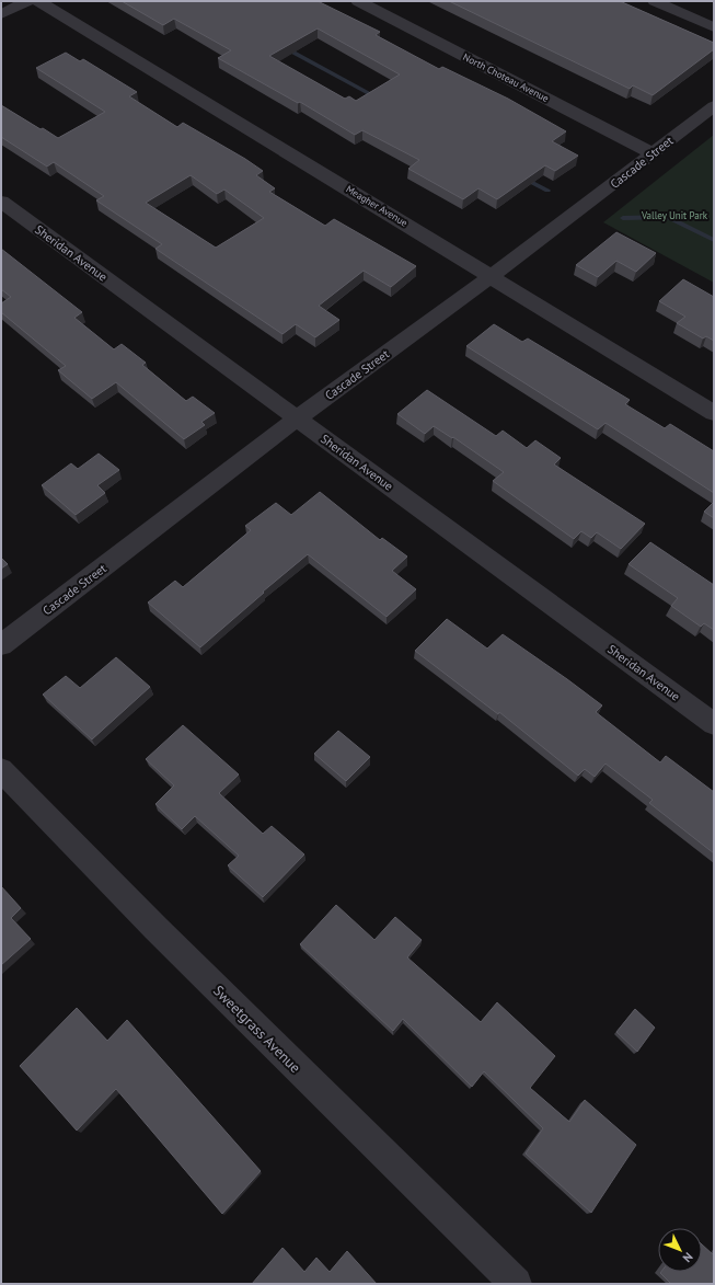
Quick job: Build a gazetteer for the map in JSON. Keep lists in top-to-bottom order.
{
  "streets": {
    "street": [
      "North Choteau Avenue",
      "Cascade Street",
      "Meagher Avenue",
      "Sheridan Avenue",
      "Sweetgrass Avenue"
    ]
  },
  "crossings": [
    ["North Choteau Avenue", "Cascade Street"],
    ["Cascade Street", "Meagher Avenue"],
    ["Cascade Street", "Sheridan Avenue"]
  ],
  "parks": ["Valley Unit Park"],
  "north": "bottom right"
}
